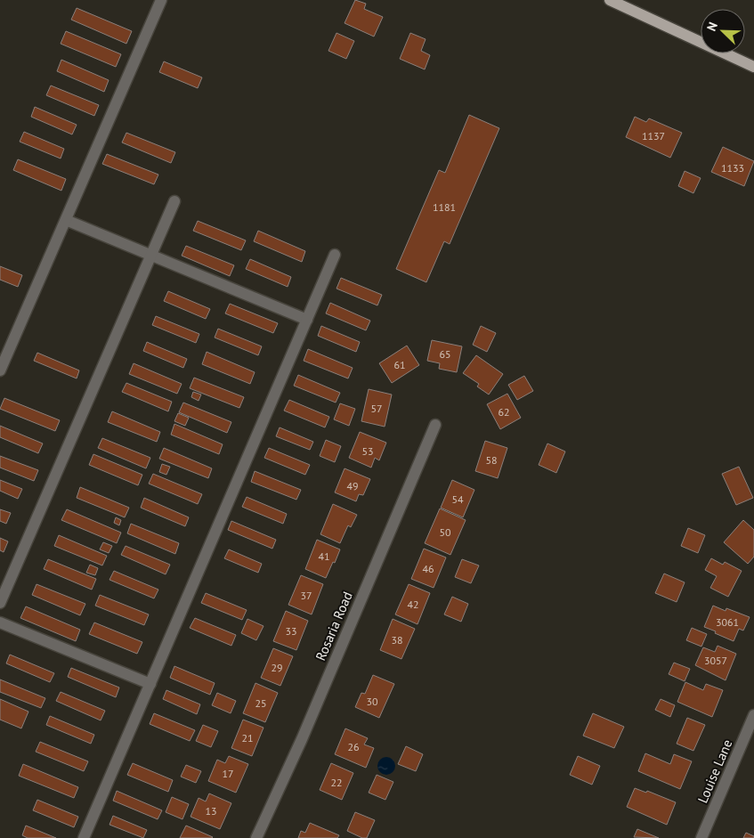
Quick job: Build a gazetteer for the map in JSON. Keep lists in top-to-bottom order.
{
  "streets": {
    "street": ["Rosaria Road", "Louise Lane"]
  },
  "house_numbers": [
    "1137",
    "1133",
    "1181",
    "65",
    "61",
    "57",
    "62",
    "53",
    "58",
    "49",
    "54",
    "50",
    "41",
    "46",
    "37",
    "42",
    "3061",
    "33",
    "38",
    "3057",
    "29",
    "30",
    "25",
    "21",
    "26",
    "17",
    "22",
    "13"
  ],
  "north": "top left"
}
